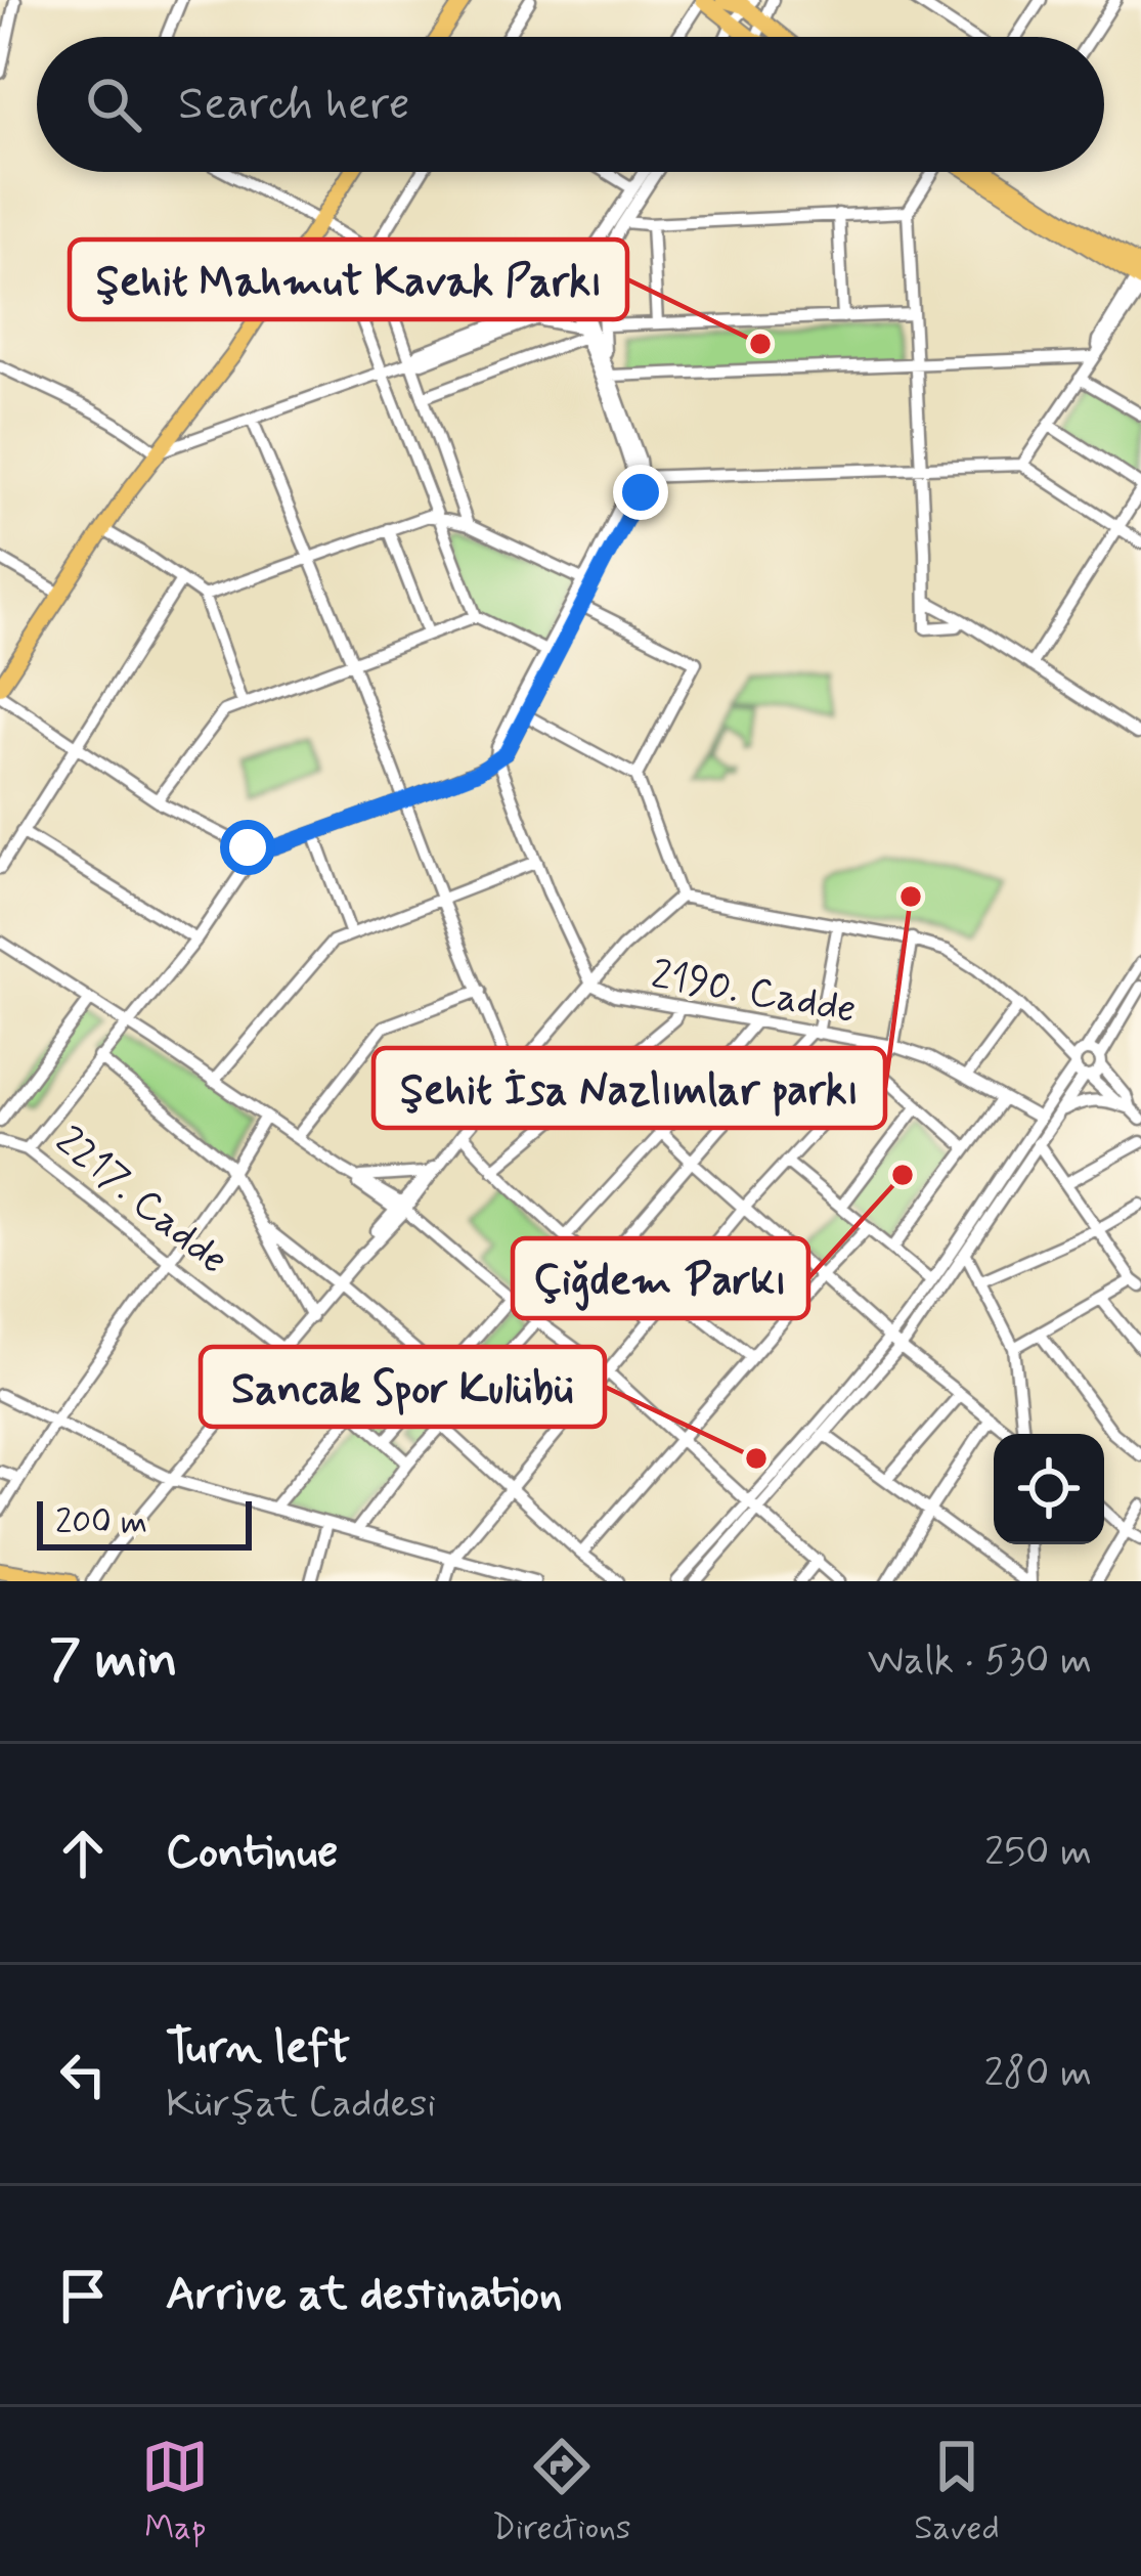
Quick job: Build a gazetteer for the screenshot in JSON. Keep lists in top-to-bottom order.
{
  "streets": {
    "street": ["2190. Cadde", "2217. Cadde"]
  },
  "places": [
    "Şehit Mahmut Kavak Parkı",
    "Şehit İsa Nazlımlar parkı",
    "Çiğdem Parkı",
    "Sancak Spor Kulübü"
  ],
  "scale_bar": "200 m",
  "page": {
    "search": "Search here",
    "scale": "200 m",
    "heading": ["7 min", "Walk · 530 m"],
    "list": [
      ["Continue", "250 m"],
      ["Turn left", "Kürşat Caddesi", "280 m"],
      "Arrive at destination"
    ],
    "nav": ["Map", "Directions", "Saved"]
  }
}
